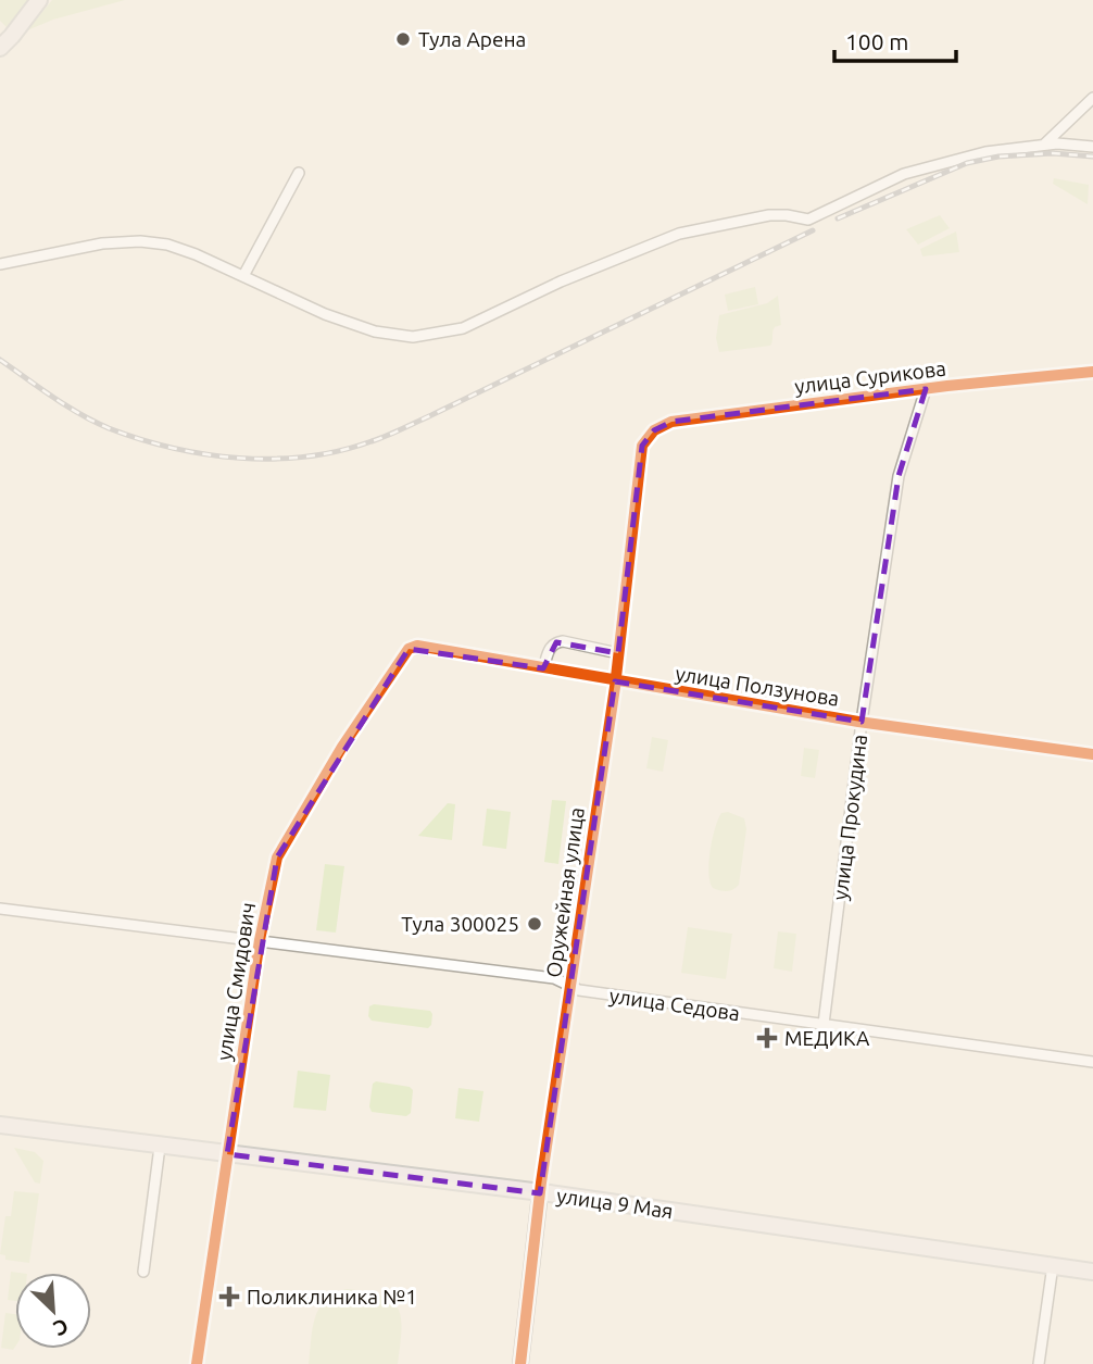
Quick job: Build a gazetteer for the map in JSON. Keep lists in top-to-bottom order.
{
  "streets": {
    "main road": ["улица 9 Мая"],
    "street": [
      "улица Сурикова",
      "улица Ползунова",
      "улица Прокудина",
      "Оружейная улица",
      "улица Смидович",
      "улица Седова"
    ]
  },
  "crossings": [
    ["улица Сурикова", "улица Прокудина"],
    ["улица Сурикова", "Оружейная улица"],
    ["улица Ползунова", "улица Прокудина"],
    ["улица Ползунова", "Оружейная улица"],
    ["улица Ползунова", "улица Смидович"],
    ["улица Прокудина", "улица Седова"],
    ["Оружейная улица", "улица Седова"],
    ["Оружейная улица", "улица 9 Мая"],
    ["улица Смидович", "улица Седова"],
    ["улица Смидович", "улица 9 Мая"]
  ],
  "places": {
    "other": ["Тула Арена", "Тула 300025"],
    "health": ["МЕДИКА", "Поликлиника №1"]
  },
  "scale_bar": "100 m",
  "north": "bottom right"
}
